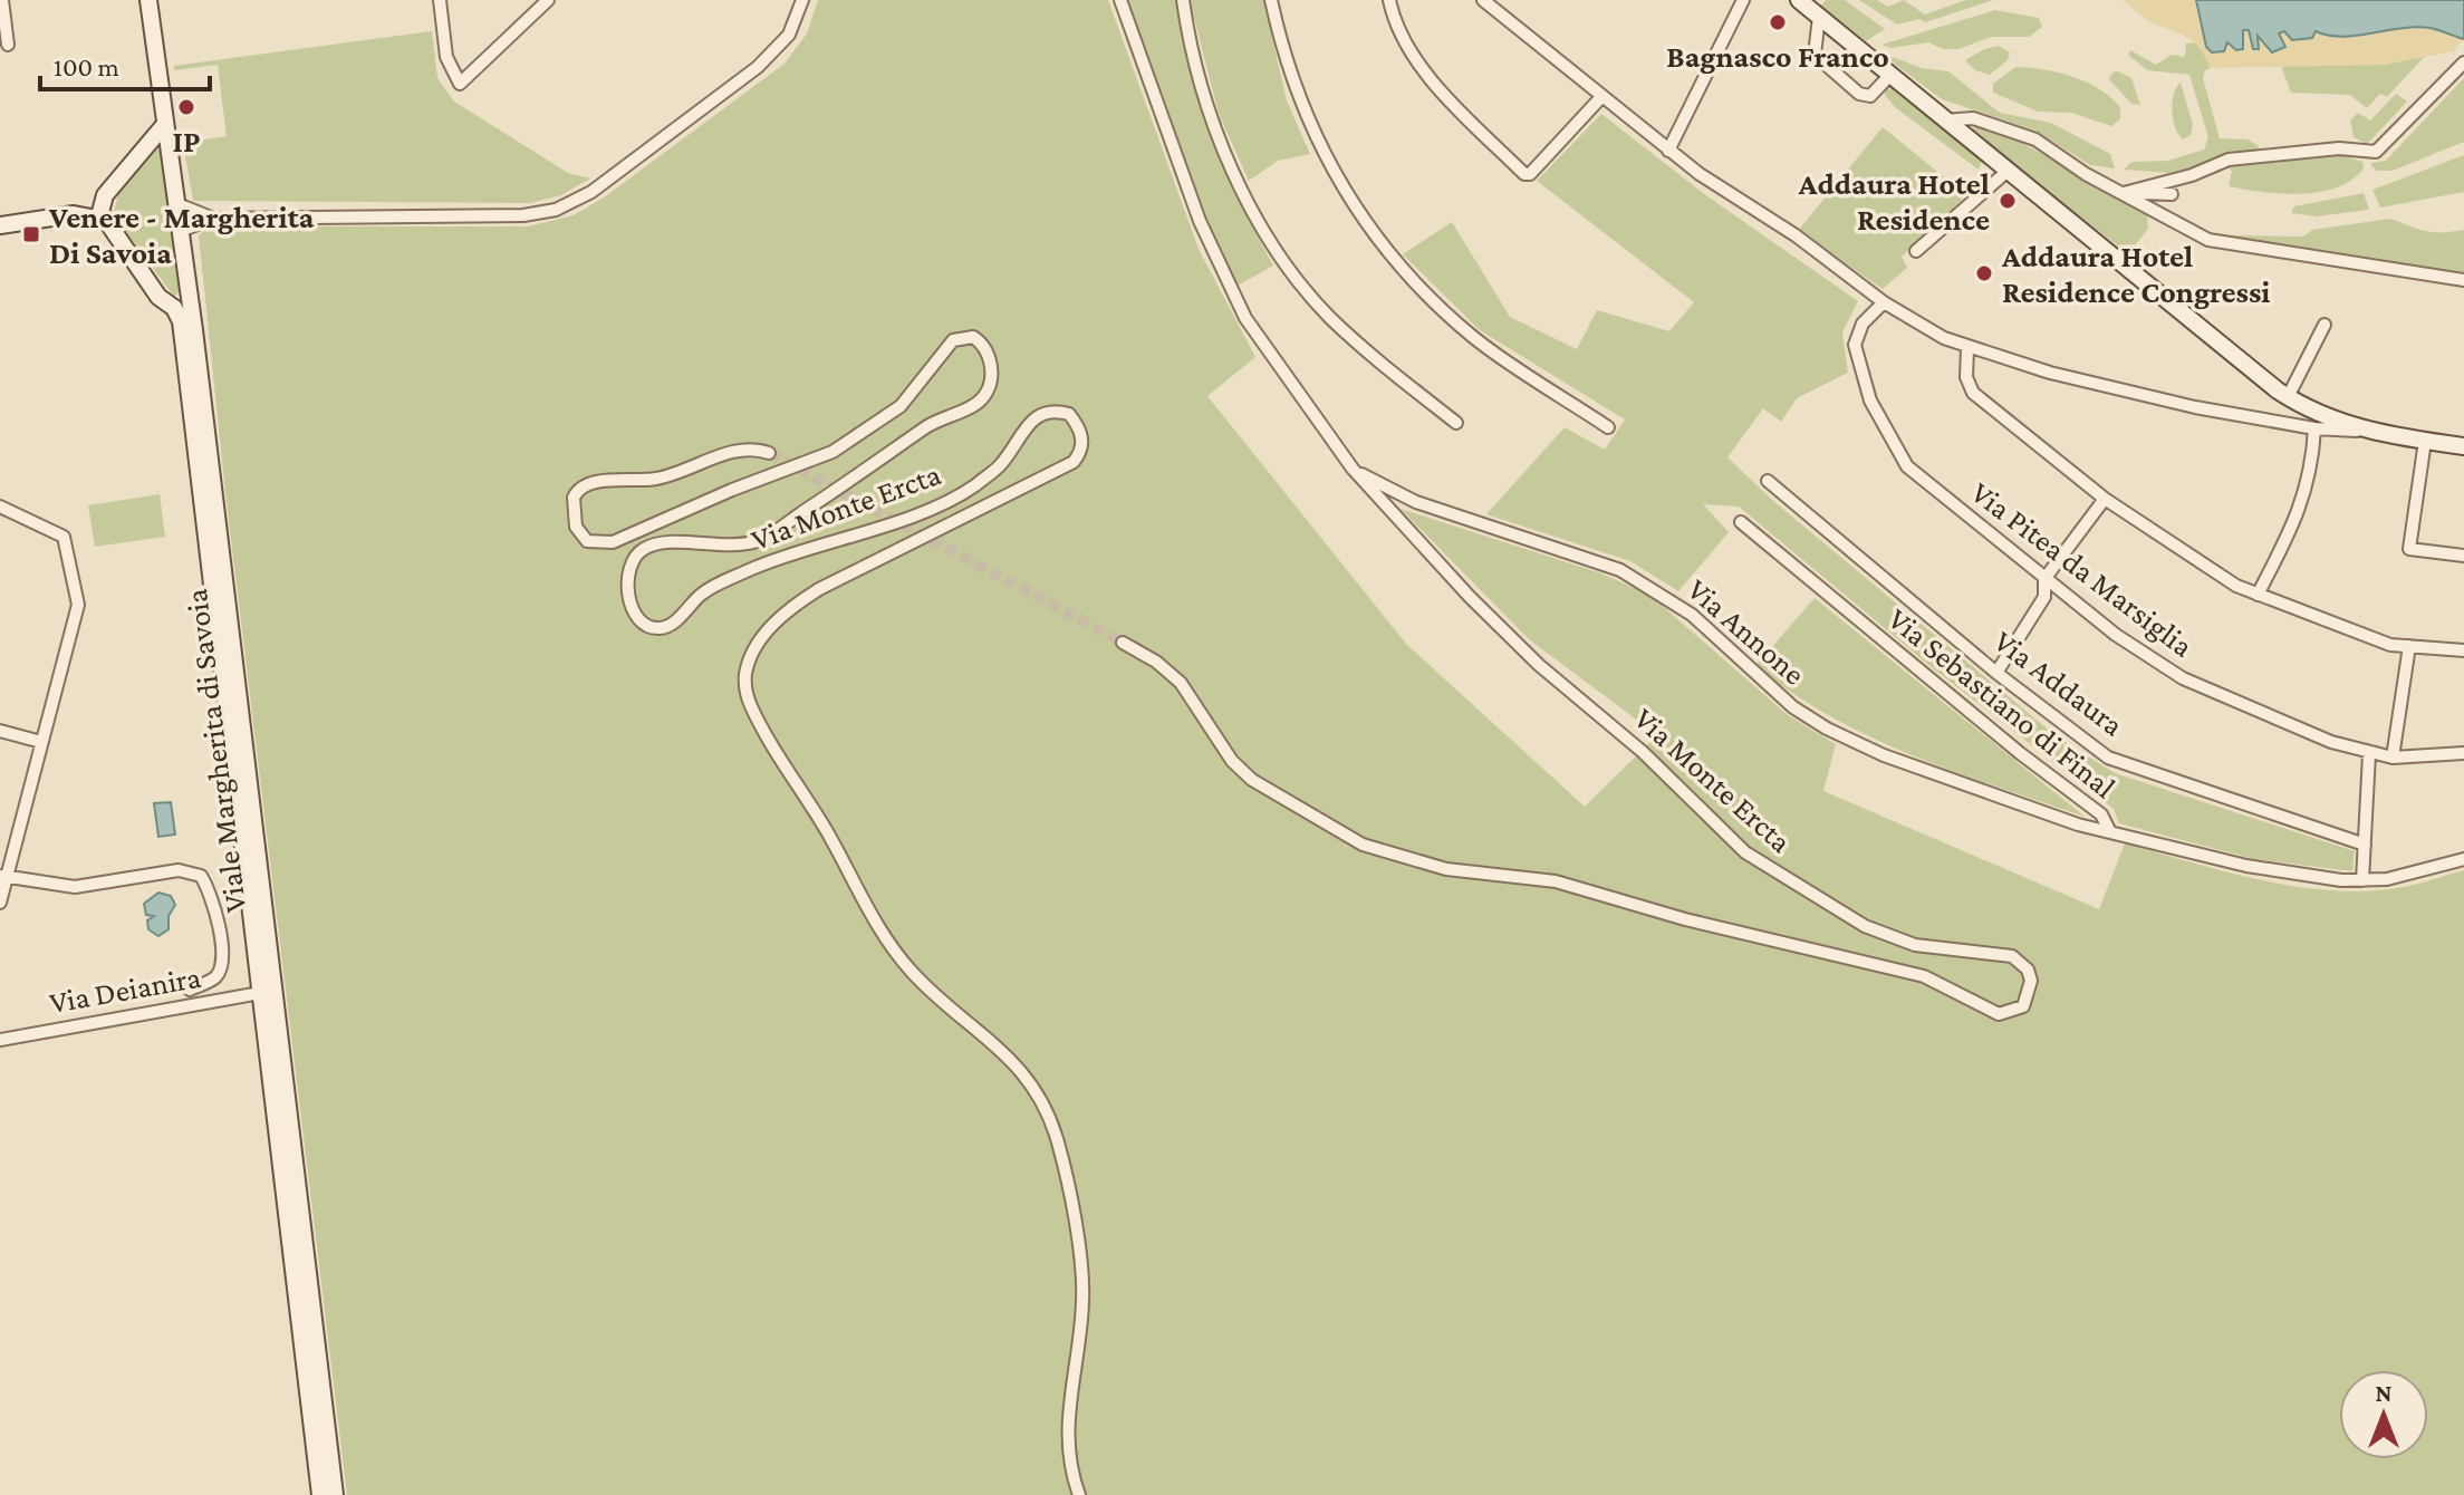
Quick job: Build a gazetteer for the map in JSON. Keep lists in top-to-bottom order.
{
  "streets": {
    "street": [
      "Via Monte Ercta",
      "Via Pitea da Marsiglia",
      "Via Annone",
      "Via Addaura",
      "Via Sebastiano di Final",
      "Viale Margherita di Savoia",
      "Via Deianira"
    ]
  },
  "crossings": [
    ["Via Monte Ercta", "Via Annone"],
    ["Via Annone", "Via Sebastiano di Final"],
    ["Viale Margherita di Savoia", "Via Deianira"]
  ],
  "places": {
    "other": [
      "Bagnasco Franco",
      "IP",
      "Addaura Hotel Residence",
      "Addaura Hotel Residence Congressi"
    ],
    "transit": ["Venere - Margherita Di Savoia"]
  },
  "scale_bar": "100 m",
  "north": "top"
}
